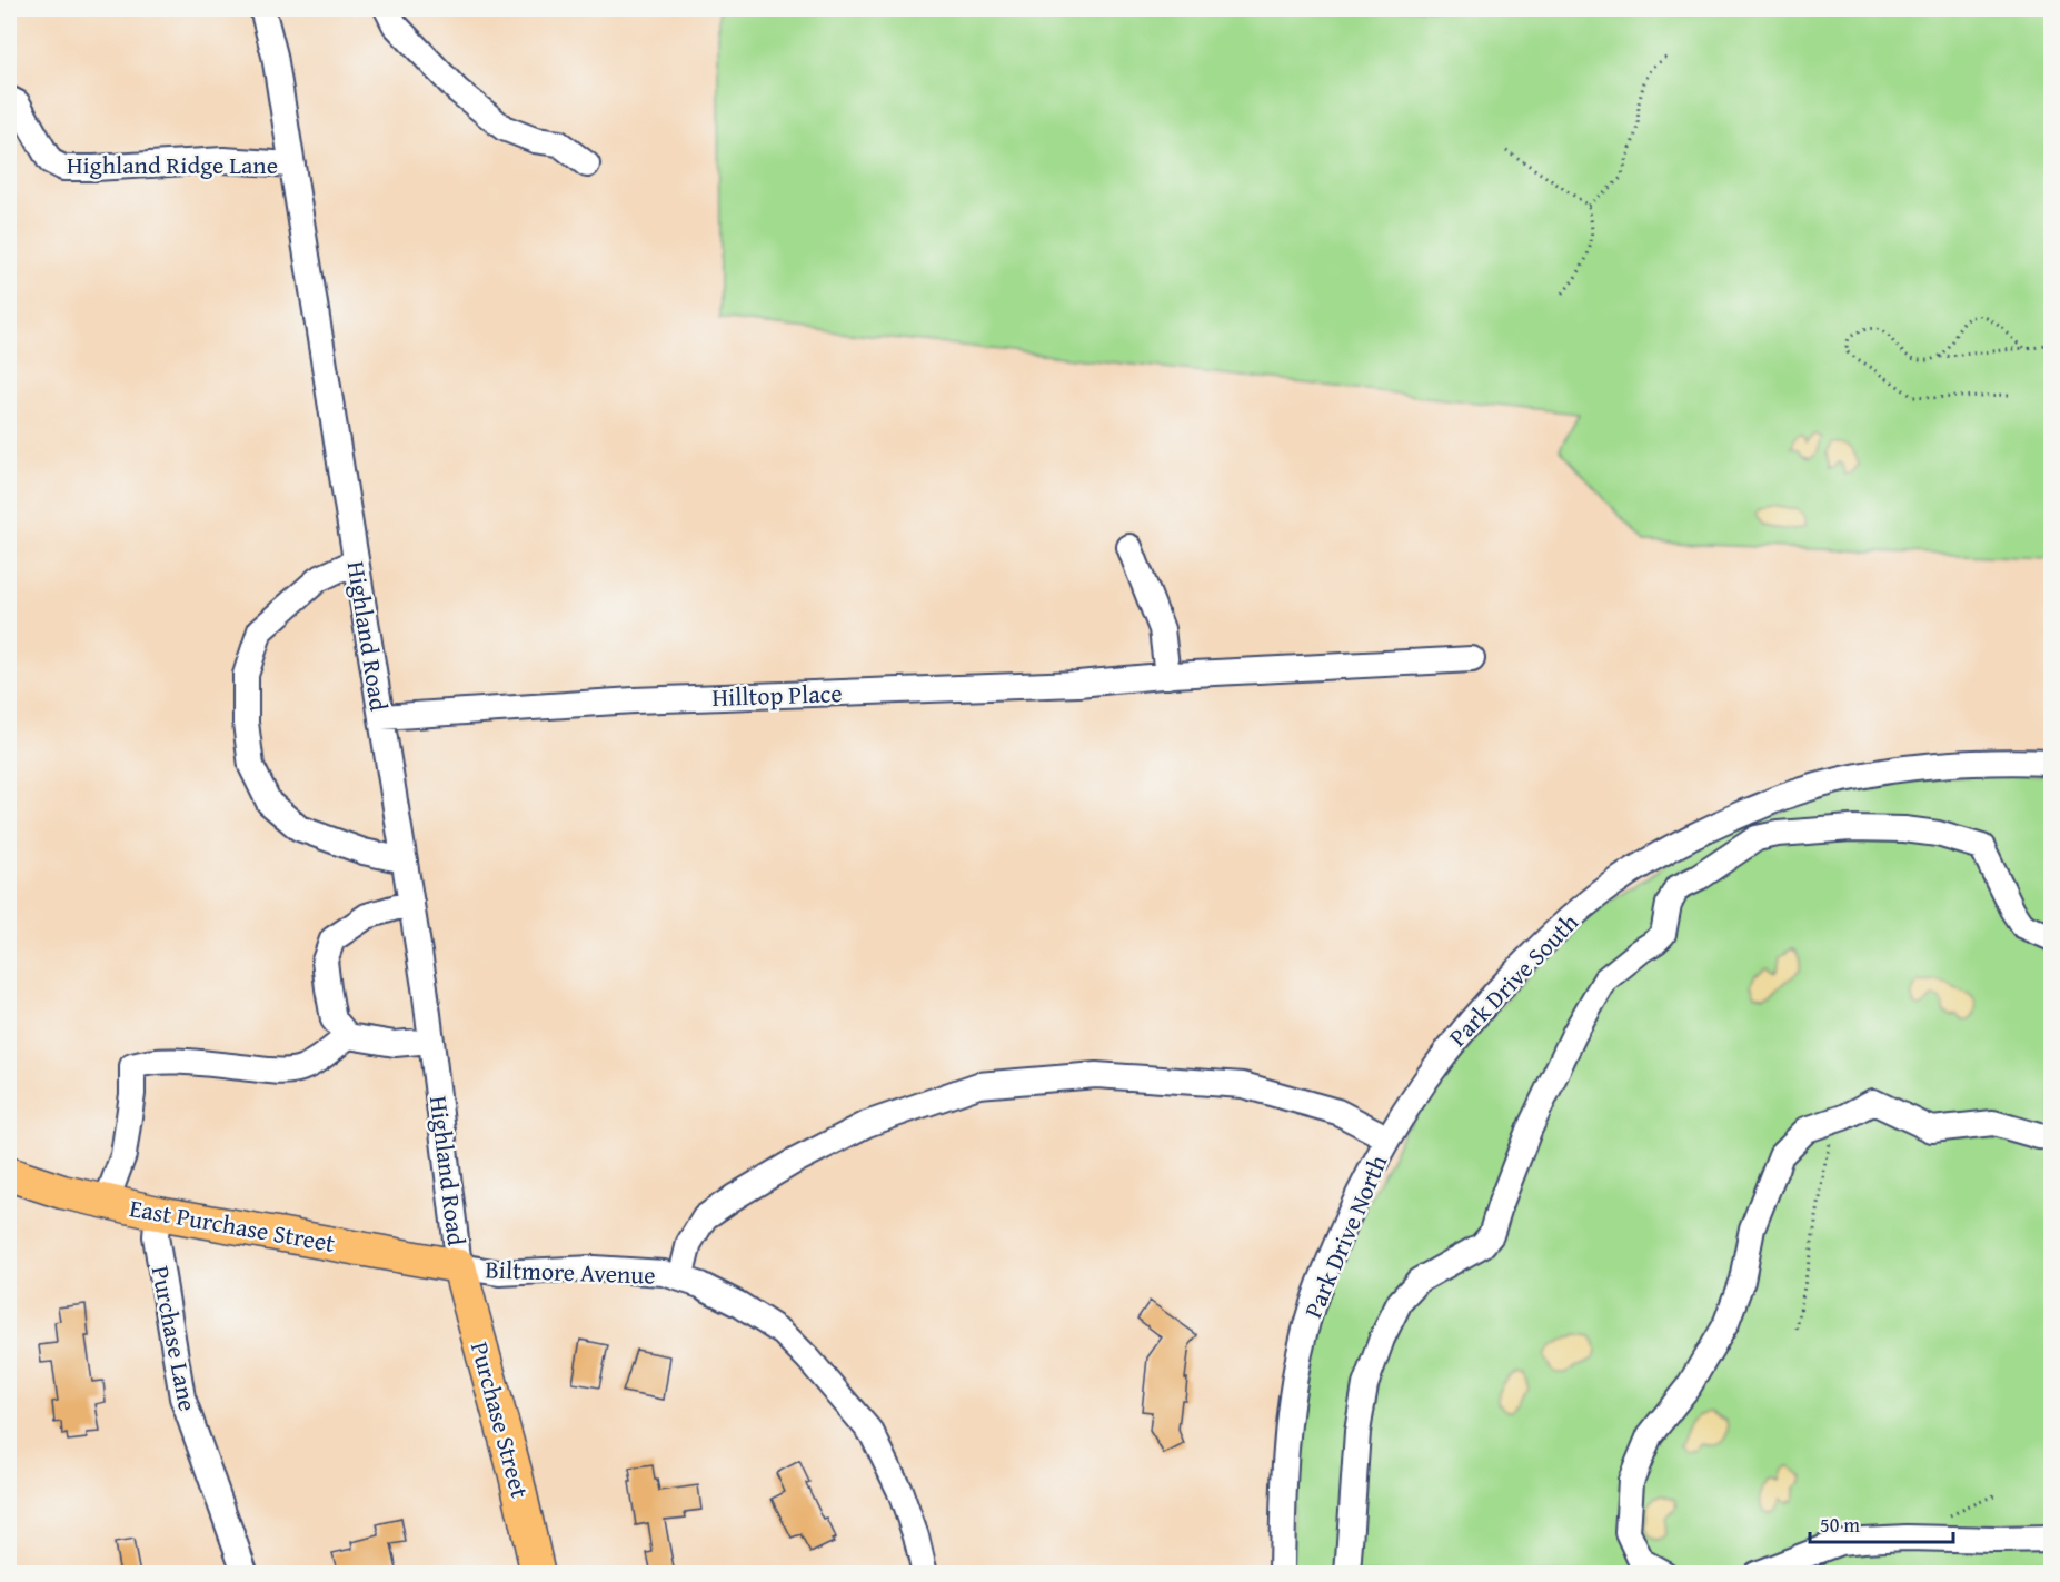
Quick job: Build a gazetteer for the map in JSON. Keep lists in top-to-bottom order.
{
  "streets": {
    "main road": ["East Purchase Street", "Purchase Street"],
    "street": [
      "Highland Ridge Lane",
      "Highland Road",
      "Hilltop Place",
      "Park Drive South",
      "Park Drive North",
      "Biltmore Avenue",
      "Purchase Lane"
    ]
  },
  "crossings": [
    ["Highland Ridge Lane", "Highland Road"],
    ["Highland Road", "Hilltop Place"],
    ["Highland Road", "East Purchase Street"],
    ["Highland Road", "Biltmore Avenue"],
    ["Highland Road", "Purchase Street"],
    ["Park Drive South", "Park Drive North"],
    ["East Purchase Street", "Biltmore Avenue"],
    ["East Purchase Street", "Purchase Lane"],
    ["East Purchase Street", "Purchase Street"],
    ["Biltmore Avenue", "Purchase Street"]
  ],
  "scale_bar": "50 m"
}
